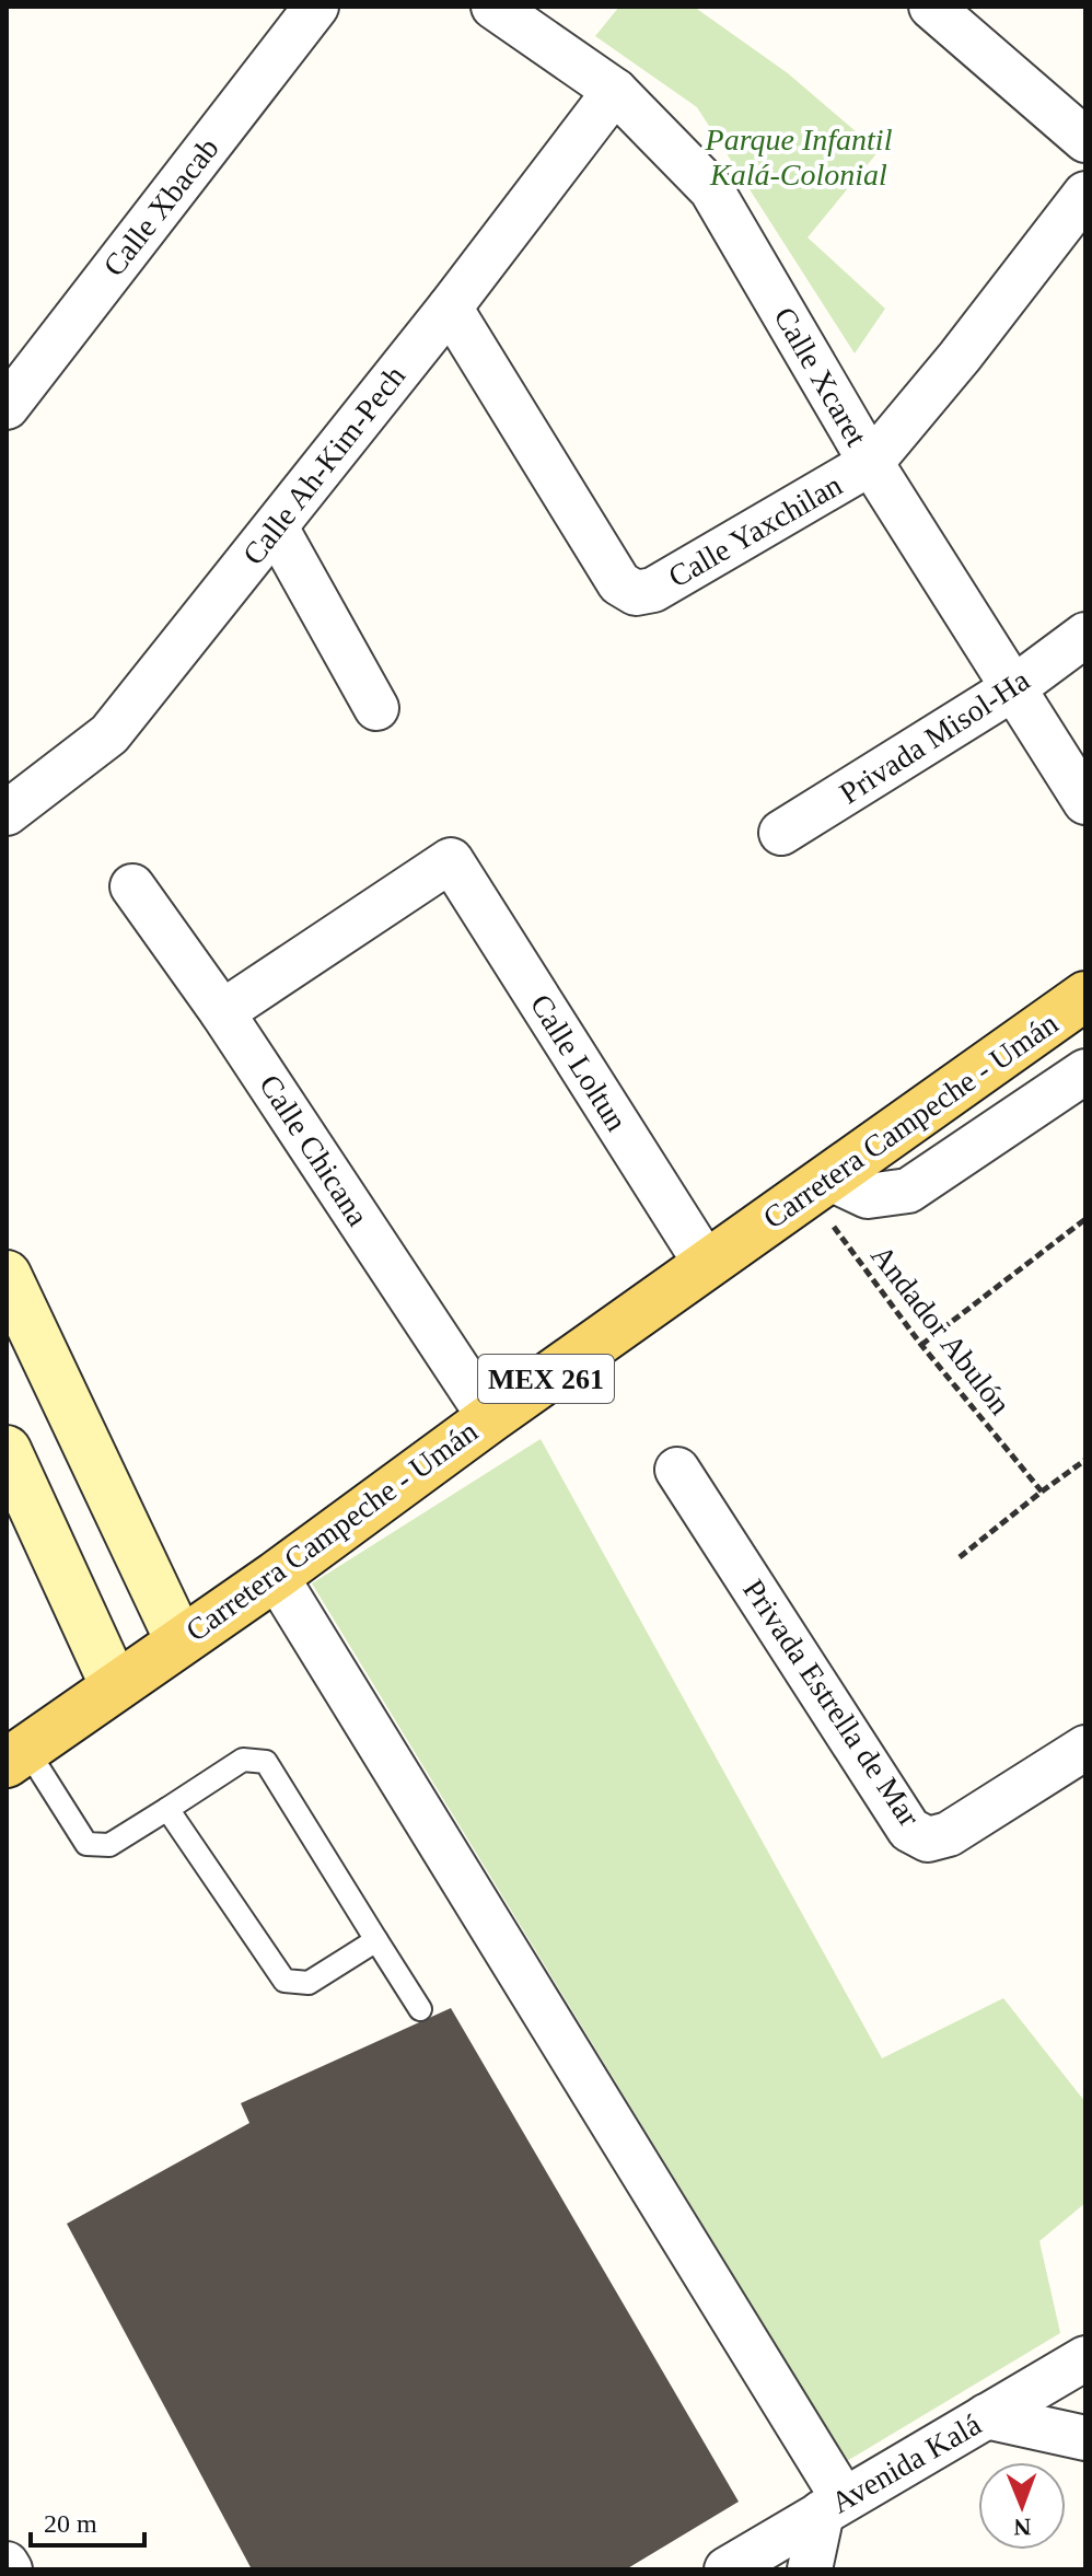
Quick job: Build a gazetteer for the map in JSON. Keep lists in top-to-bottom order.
{
  "streets": {
    "main road": ["Carretera Campeche - Umán", "MEX 261"],
    "street": [
      "Calle Xbacab",
      "Calle Xcaret",
      "Calle Ah-Kim-Pech",
      "Calle Yaxchilan",
      "Privada Misol-Ha",
      "Calle Loltun",
      "Calle Chicana",
      "Privada Estrella de Mar",
      "Avenida Kalá"
    ],
    "path": ["Andador Abulón"]
  },
  "crossings": [
    ["Calle Xcaret", "Calle Ah-Kim-Pech"],
    ["Calle Xcaret", "Calle Yaxchilan"],
    ["Calle Xcaret", "Privada Misol-Ha"],
    ["Calle Ah-Kim-Pech", "Calle Yaxchilan"],
    ["Calle Loltun", "Carretera Campeche - Umán"],
    ["Calle Loltun", "Calle Chicana"],
    ["Carretera Campeche - Umán", "Calle Chicana"],
    ["Carretera Campeche - Umán", "Andador Abulón"]
  ],
  "parks": ["Parque Infantil Kalá-Colonial"],
  "scale_bar": "20 m",
  "north": "bottom"
}
